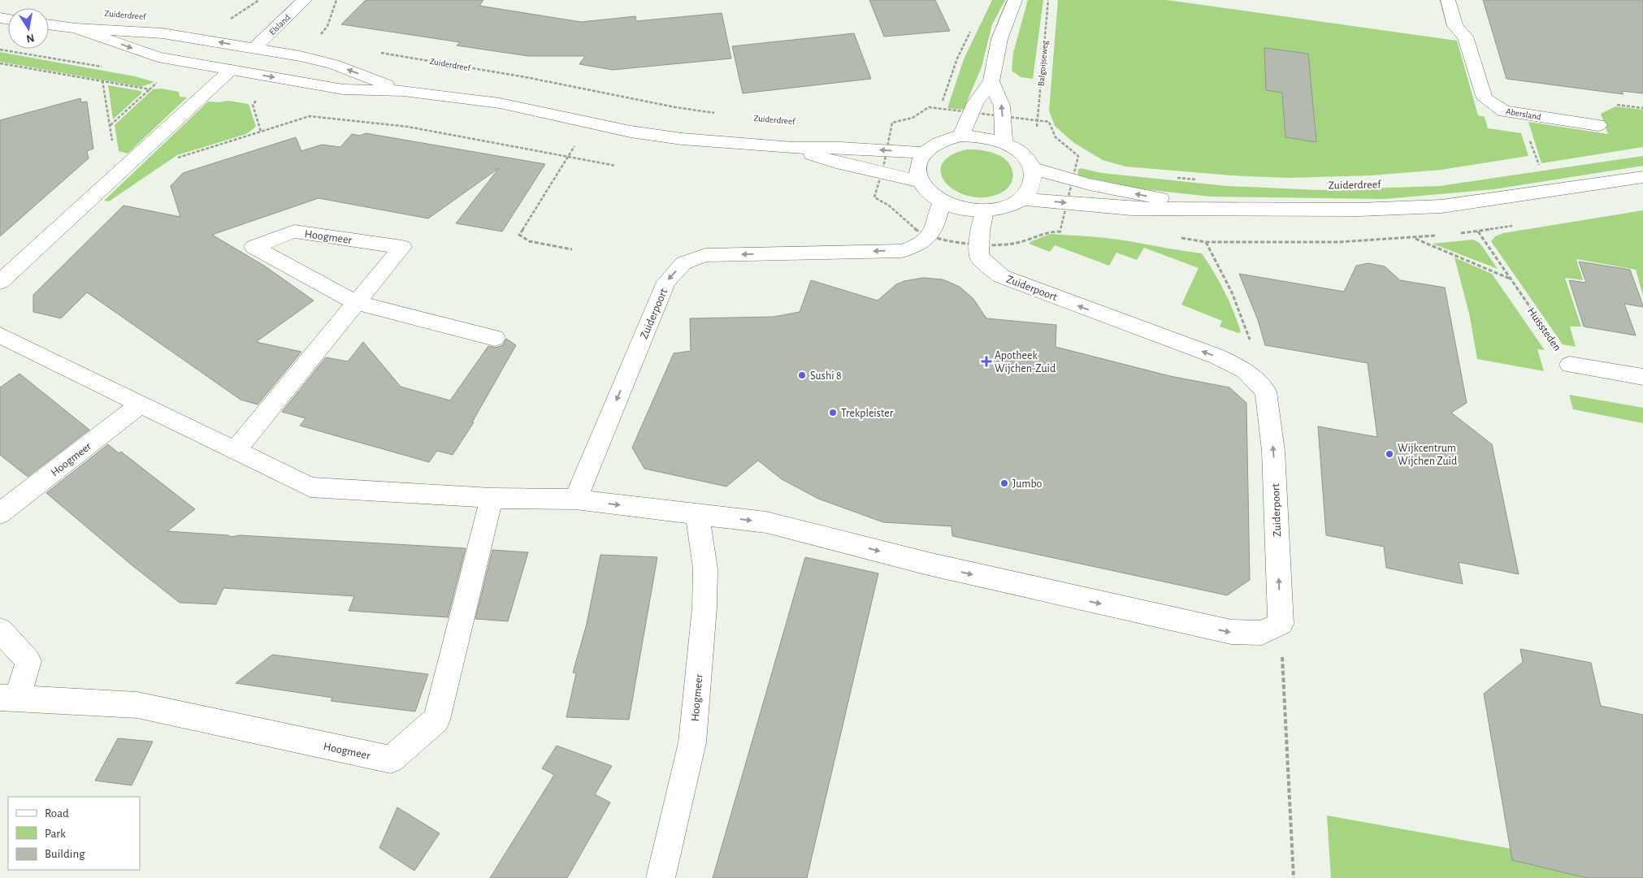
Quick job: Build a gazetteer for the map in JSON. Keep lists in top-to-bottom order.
{
  "streets": {
    "street": [
      "Zuiderdreef",
      "Elsland",
      "Abersland",
      "Hoogmeer",
      "Zuiderpoort"
    ],
    "path": ["Balgoijseweg", "Huissteden"]
  },
  "crossings": [
    ["Zuiderdreef", "Elsland"],
    ["Zuiderdreef", "Zuiderpoort"]
  ],
  "places": {
    "health": ["Apotheek Wijchen-Zuid"],
    "other": [
      "Sushi 8",
      "Trekpleister",
      "Wijkcentrum Wijchen Zuid",
      "Jumbo"
    ]
  },
  "legend": ["Road", "Park", "Building"],
  "north": "bottom"
}
